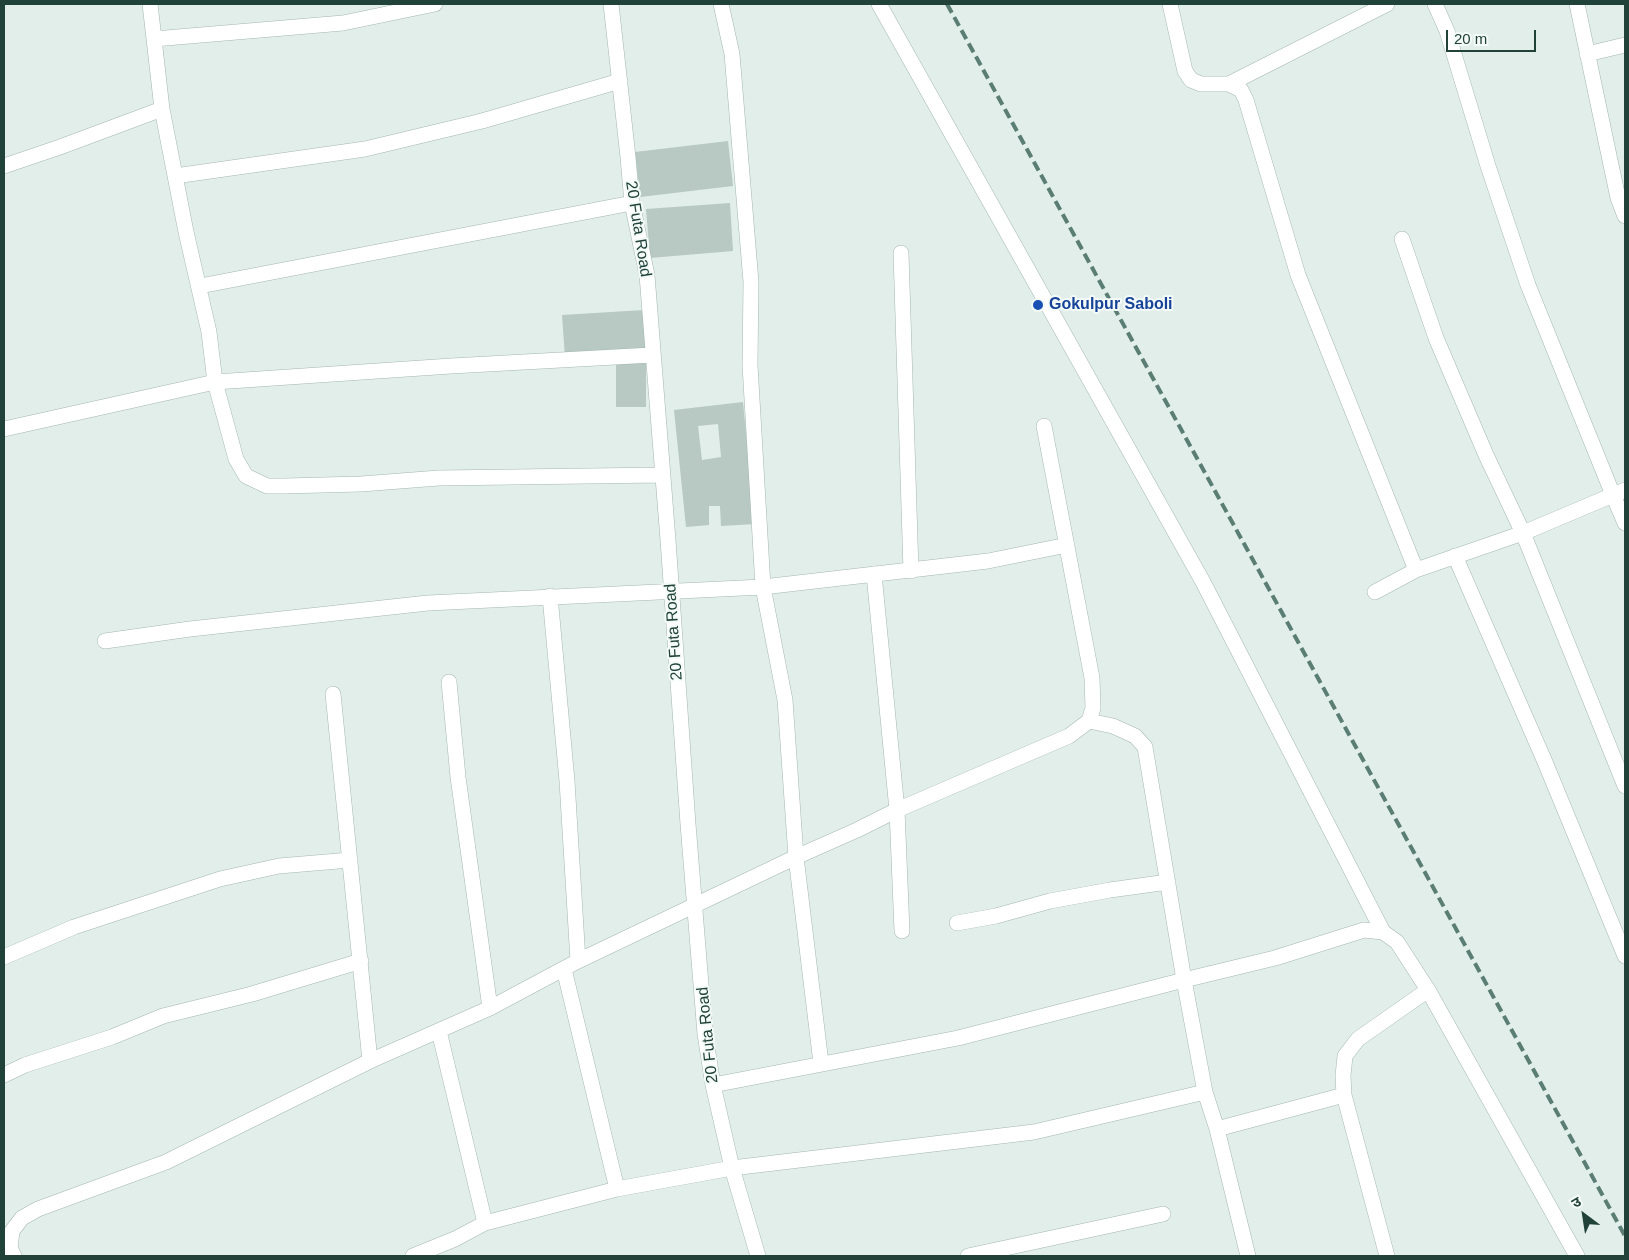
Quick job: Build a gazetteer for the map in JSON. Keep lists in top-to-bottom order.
{
  "streets": {
    "street": ["20 Futa Road"]
  },
  "places": ["Gokulpur Saboli"],
  "scale_bar": "20 m",
  "north": "top left"
}
